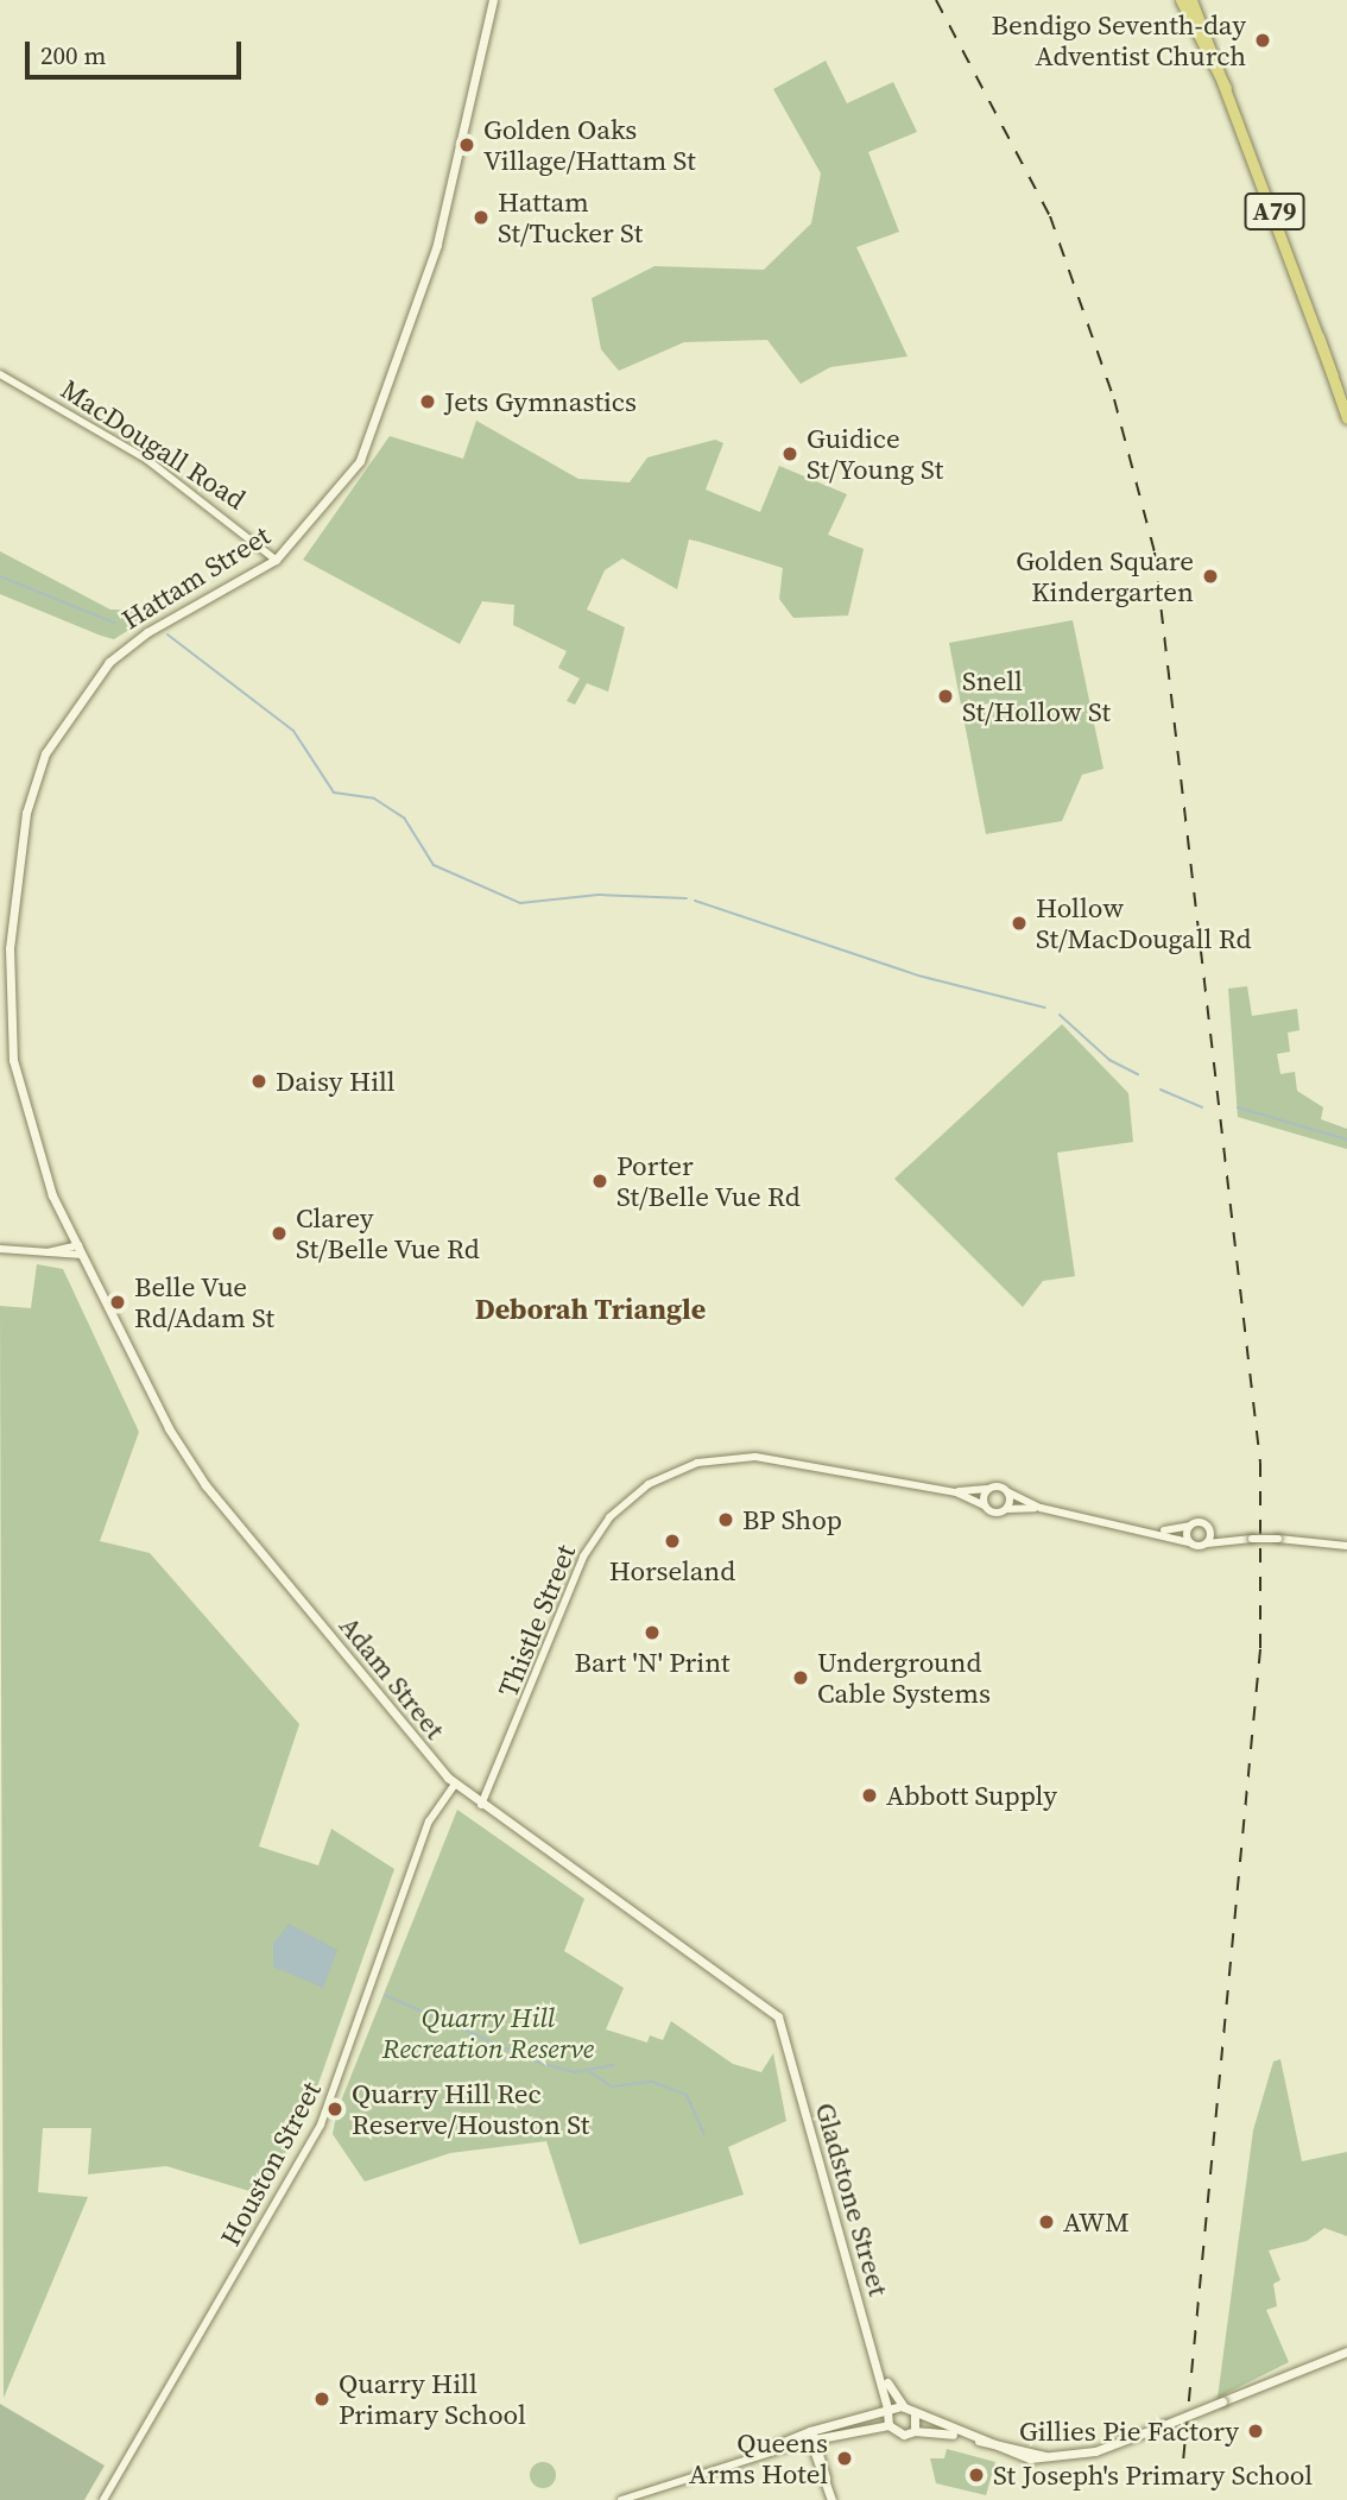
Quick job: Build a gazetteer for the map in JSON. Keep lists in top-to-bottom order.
{
  "streets": {
    "highway": ["A79"],
    "main road": ["Hattam Street", "Adam Street", "Gladstone Street"],
    "street": ["MacDougall Road", "Thistle Street", "Houston Street"]
  },
  "crossings": [
    ["MacDougall Road", "Hattam Street"],
    ["Hattam Street", "Adam Street"],
    ["Thistle Street", "Adam Street"],
    ["Adam Street", "Houston Street"],
    ["Adam Street", "Gladstone Street"]
  ],
  "districts": ["Deborah Triangle"],
  "parks": ["Quarry Hill Recreation Reserve"],
  "places": [
    "Bendigo Seventh-day Adventist Church",
    "Golden Oaks Village/Hattam St",
    "Hattam St/Tucker St",
    "Jets Gymnastics",
    "Guidice St/Young St",
    "Golden Square Kindergarten",
    "Snell St/Hollow St",
    "Hollow St/MacDougall Rd",
    "Daisy Hill",
    "Porter St/Belle Vue Rd",
    "Clarey St/Belle Vue Rd",
    "Belle Vue Rd/Adam St",
    "BP Shop",
    "Horseland",
    "Bart 'N' Print",
    "Underground Cable Systems",
    "Abbott Supply",
    "Quarry Hill Rec Reserve/Houston St",
    "AWM",
    "Quarry Hill Primary School",
    "Gillies Pie Factory",
    "Queens Arms Hotel",
    "St Joseph's Primary School"
  ],
  "scale_bar": "200 m"
}
